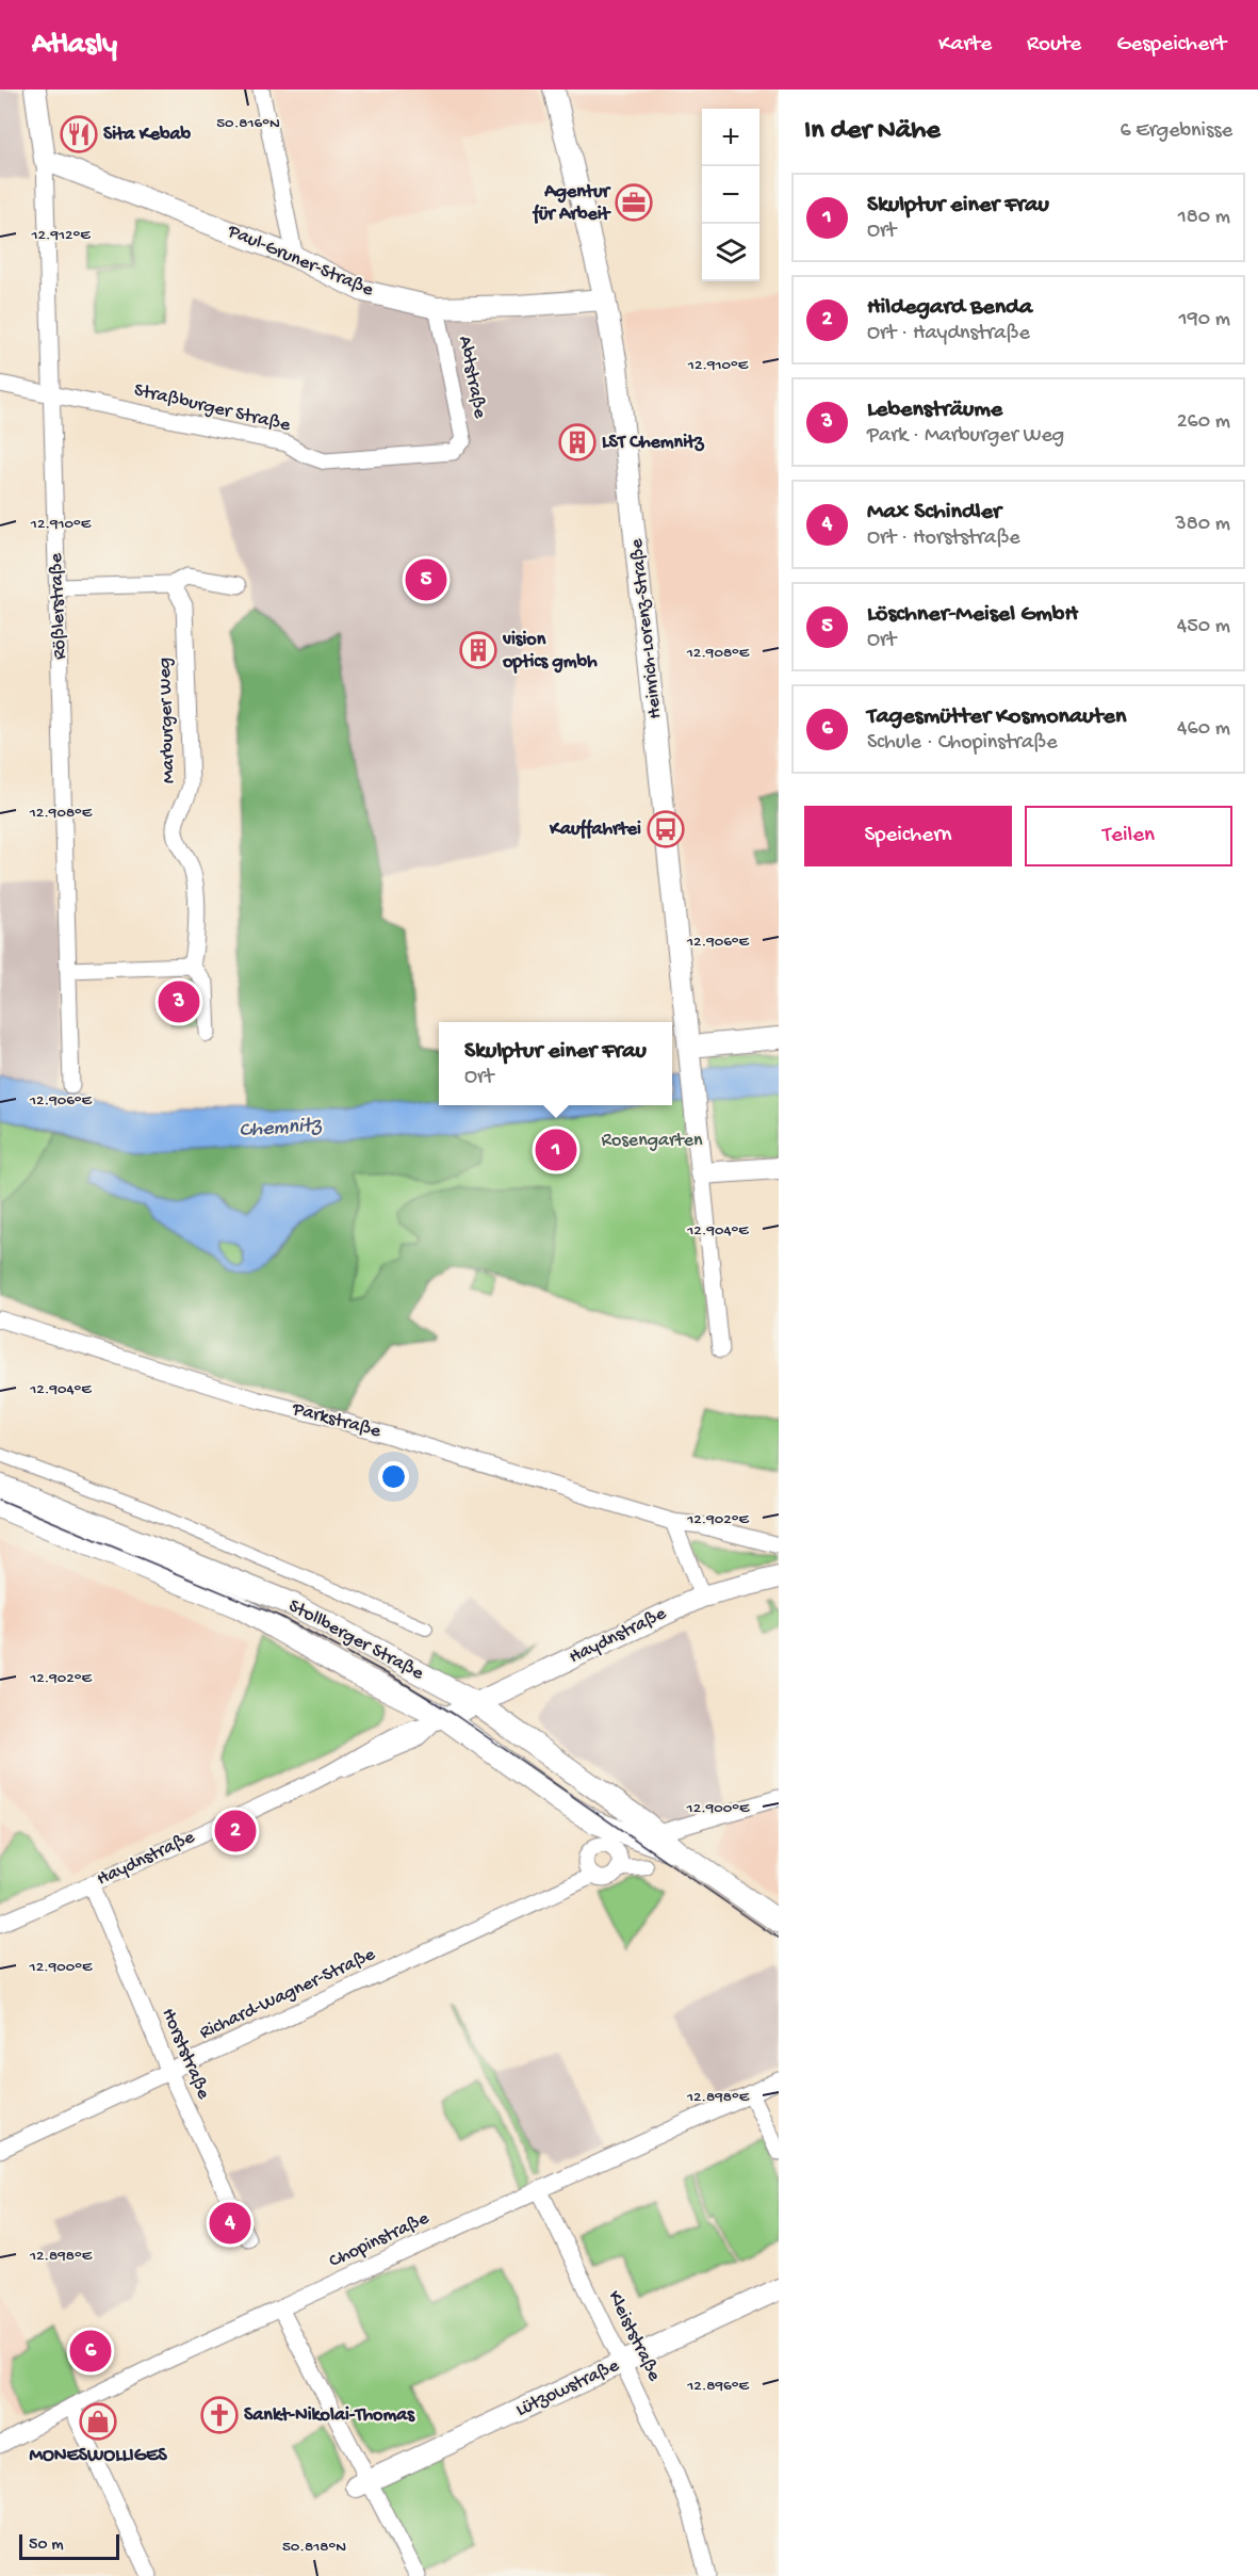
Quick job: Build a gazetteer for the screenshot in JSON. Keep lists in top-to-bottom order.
{
  "streets": {
    "main road": ["Stollberger Straße"],
    "street": [
      "Paul-Gruner-Straße",
      "Abtstraße",
      "Straßburger Straße",
      "Rößlerstraße",
      "Heinrich-Lorenz-Straße",
      "Marburger Weg",
      "Parkstraße",
      "Haydnstraße",
      "Richard-Wagner-Straße",
      "Horststraße",
      "Chopinstraße",
      "Kleiststraße",
      "Lützowstraße"
    ]
  },
  "crossings": [
    ["Paul-Gruner-Straße", "Abtstraße"],
    ["Paul-Gruner-Straße", "Rößlerstraße"],
    ["Paul-Gruner-Straße", "Heinrich-Lorenz-Straße"],
    ["Abtstraße", "Straßburger Straße"],
    ["Straßburger Straße", "Rößlerstraße"],
    ["Haydnstraße", "Stollberger Straße"],
    ["Haydnstraße", "Horststraße"],
    ["Richard-Wagner-Straße", "Horststraße"],
    ["Chopinstraße", "Kleiststraße"],
    ["Kleiststraße", "Lützowstraße"]
  ],
  "water": ["Chemnitz"],
  "parks": ["Rosengarten"],
  "places": {
    "restaurant": ["Sita Kebab"],
    "office": ["Agentur für Arbeit"],
    "building": ["LST Chemnitz", "vision optics gmbh"],
    "bus stop": ["Kauffahrtei"],
    "church": ["Sankt-Nikolai-Thomas"],
    "shop": ["MONESWOLLIGES"]
  },
  "scale_bar": "50 m",
  "page": {
    "header": "Atlasly",
    "nav": ["Karte", "Route", "Gespeichert"],
    "heading": ["In der Nähe", "6 Ergebnisse"],
    "map_buttons": ["+", "−"],
    "list": [
      {
        "mark": "1",
        "name": "Skulptur einer Frau",
        "note": "Ort",
        "value": "180 m"
      },
      {
        "mark": "2",
        "name": "Hildegard Benda",
        "note": "Ort · Haydnstraße",
        "value": "190 m"
      },
      {
        "mark": "3",
        "name": "Lebensträume",
        "note": "Park · Marburger Weg",
        "value": "260 m"
      },
      {
        "mark": "4",
        "name": "Max Schindler",
        "note": "Ort · Horststraße",
        "value": "380 m"
      },
      {
        "mark": "5",
        "name": "Löschner-Meisel GmbH",
        "note": "Ort",
        "value": "450 m"
      },
      {
        "mark": "6",
        "name": "Tagesmütter Kosmonauten",
        "note": "Schule · Chopinstraße",
        "value": "460 m"
      }
    ],
    "pins": [
      "5",
      "3",
      "1",
      "2",
      "4",
      "6"
    ],
    "buttons": ["Speichern", "Teilen"],
    "popup": ["Skulptur einer Frau", "Ort"],
    "scale": "50 m"
  },
  "coordinates": [
    "50.816°N",
    "12.912°E",
    "12.910°E",
    "12.908°E",
    "12.906°E",
    "12.904°E",
    "12.902°E",
    "12.900°E",
    "12.898°E",
    "12.896°E",
    "50.818°N"
  ]
}
